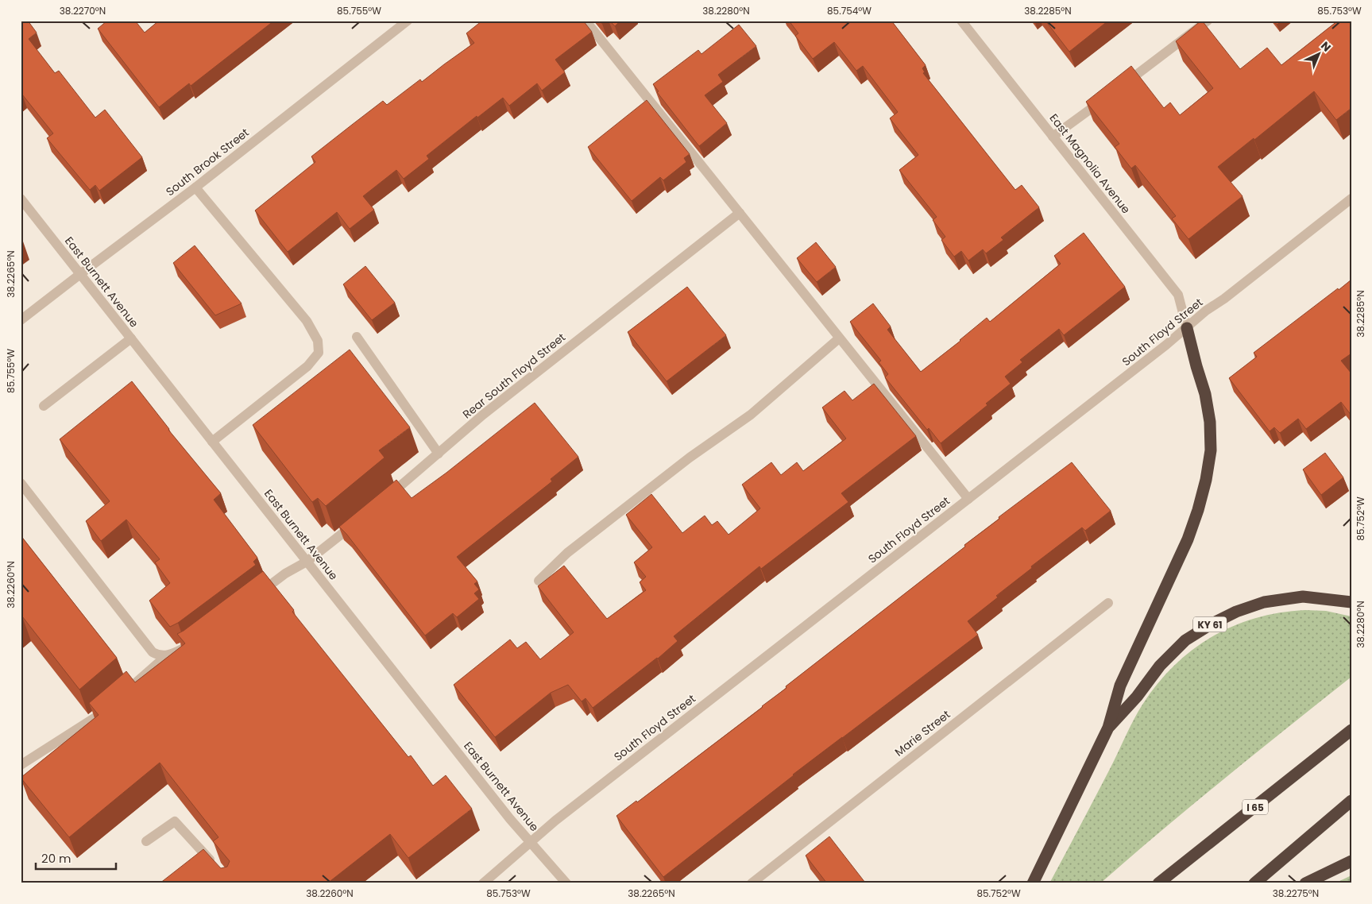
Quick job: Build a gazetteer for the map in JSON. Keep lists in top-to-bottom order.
{
  "streets": {
    "highway": ["KY 61", "I 65"],
    "street": [
      "South Brook Street",
      "East Magnolia Avenue",
      "East Burnett Avenue",
      "South Floyd Street",
      "Rear South Floyd Street",
      "Marie Street"
    ]
  },
  "crossings": [
    ["South Brook Street", "East Burnett Avenue"],
    ["East Magnolia Avenue", "South Floyd Street"],
    ["East Burnett Avenue", "South Floyd Street"]
  ],
  "scale_bar": "20 m",
  "north": "top right",
  "coordinates": [
    "38.2270°N",
    "85.755°W",
    "38.2280°N",
    "85.754°W",
    "38.2285°N",
    "85.753°W",
    "38.2265°N",
    "85.752°W",
    "38.2260°N",
    "38.2275°N"
  ]
}
